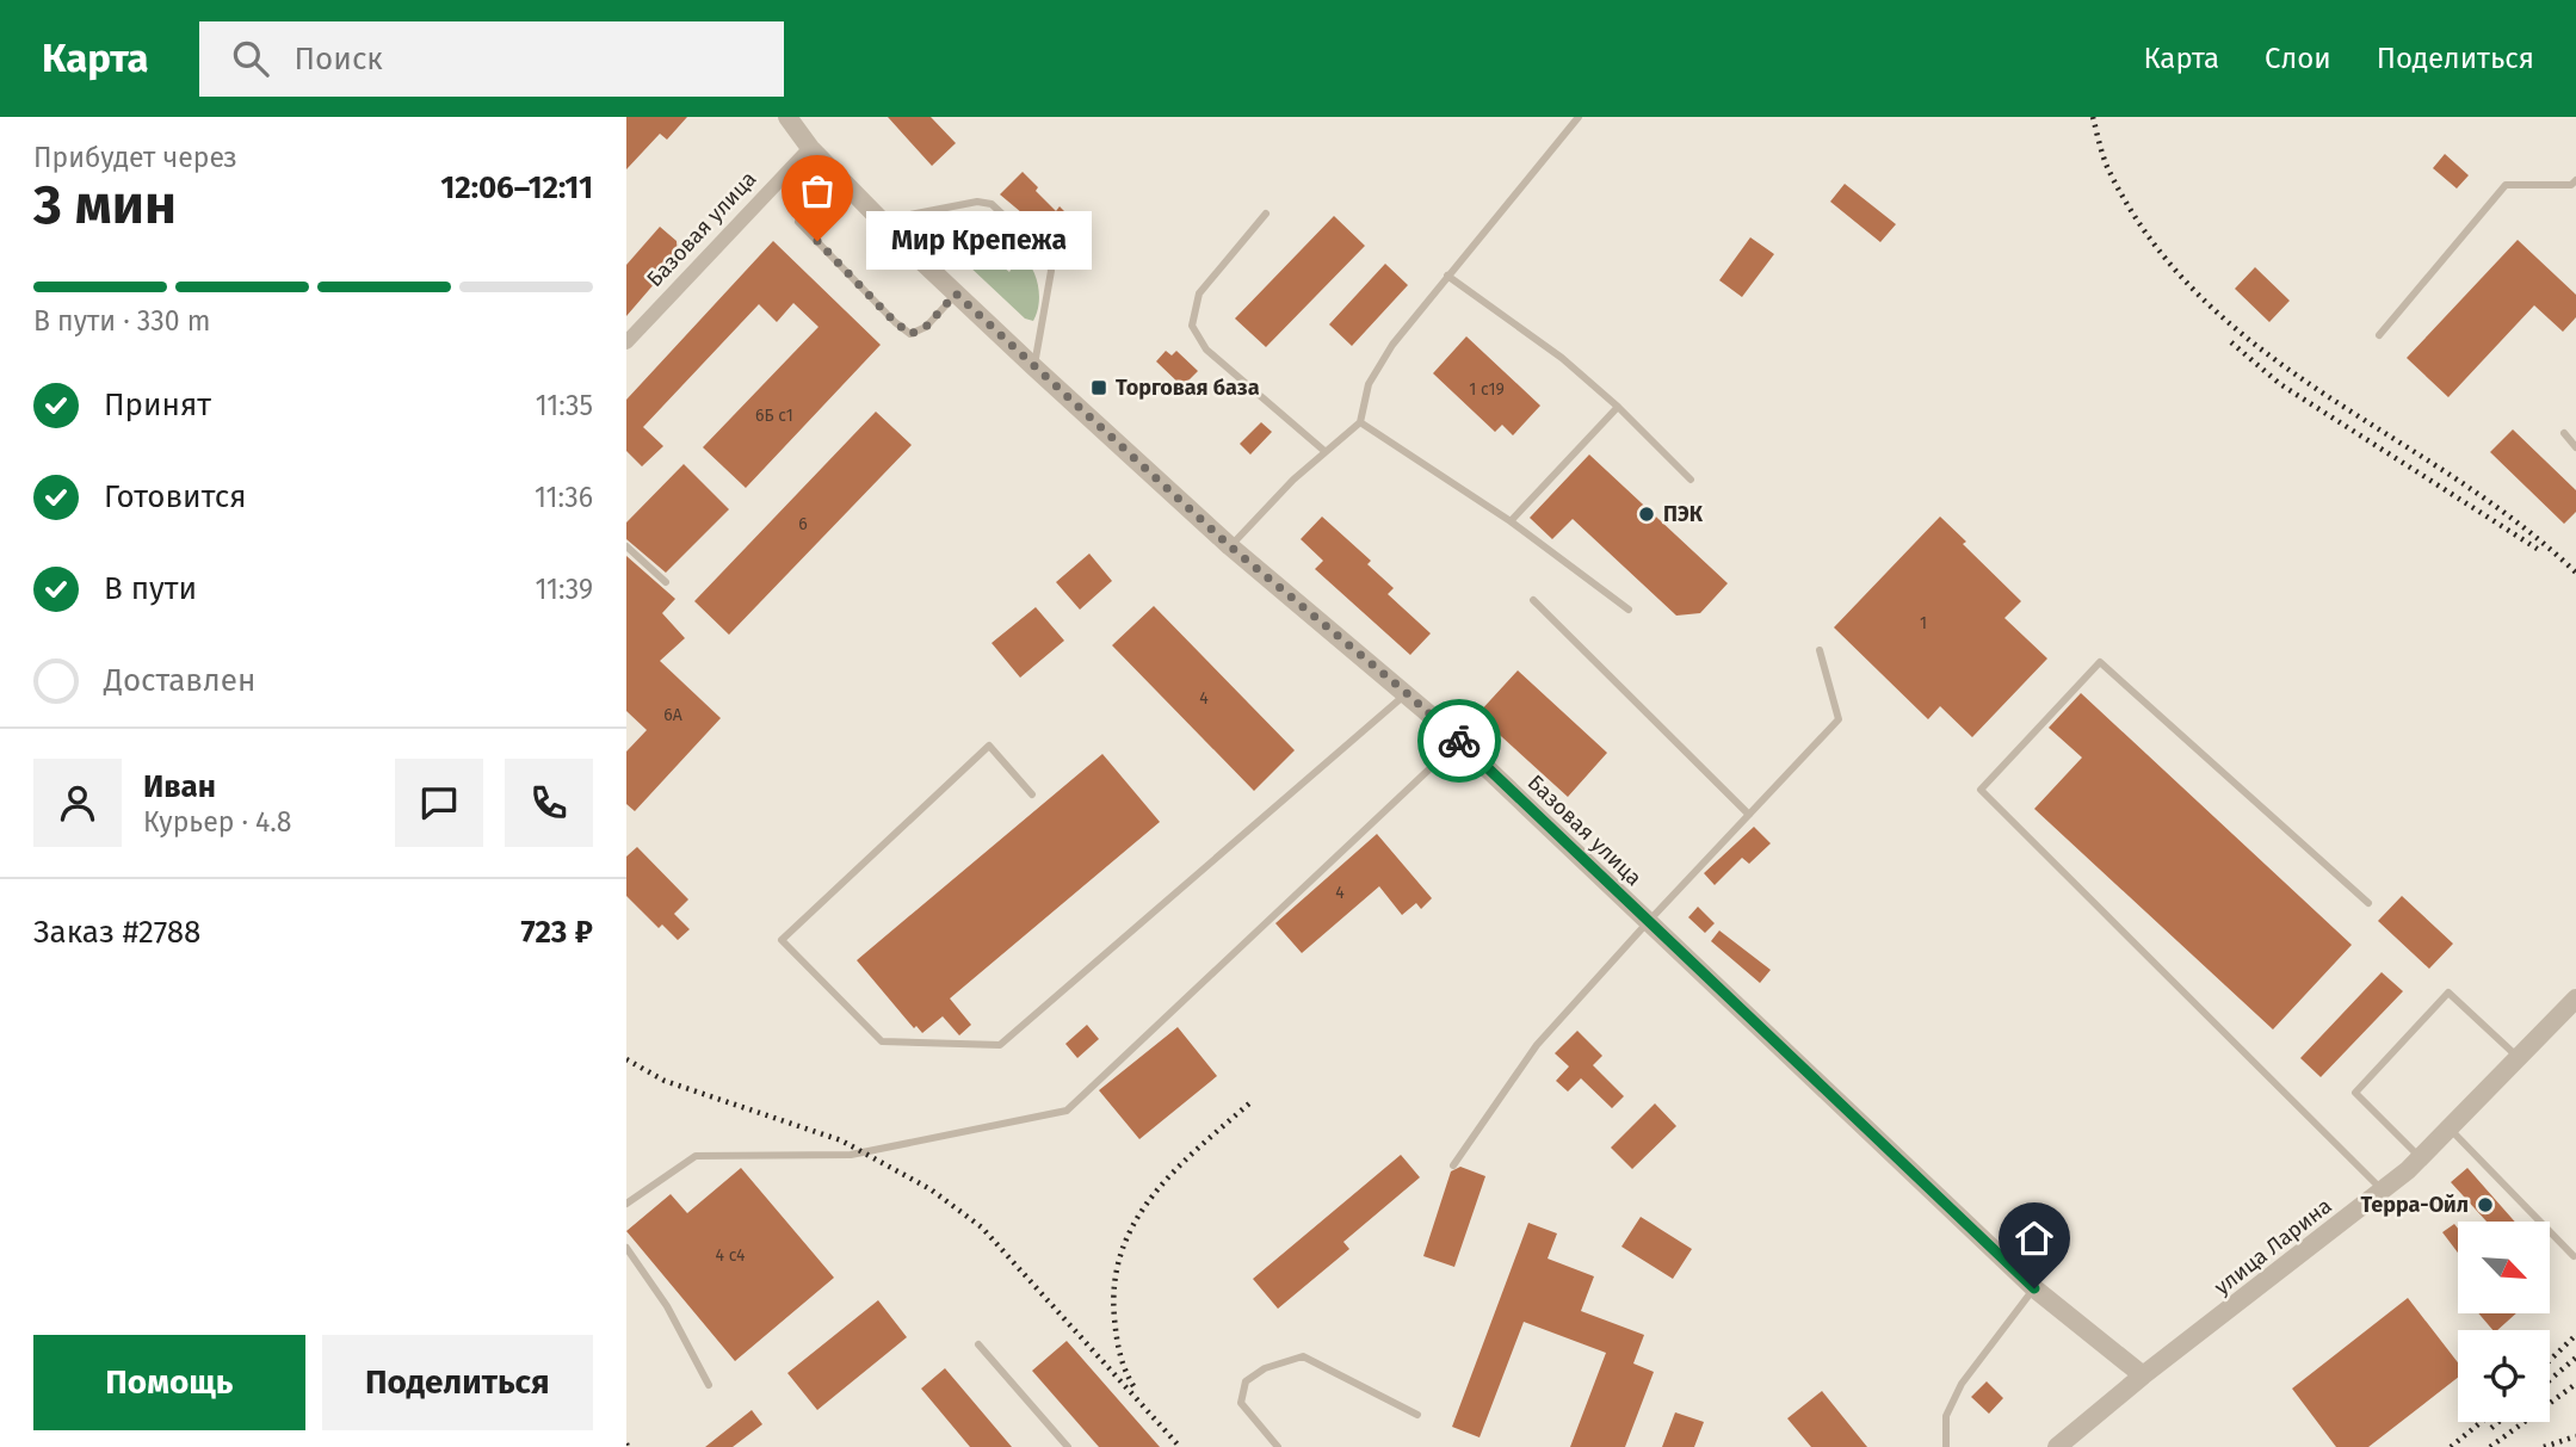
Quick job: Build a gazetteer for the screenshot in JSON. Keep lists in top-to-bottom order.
{
  "streets": {
    "street": ["Базовая улица", "улица Ларина"]
  },
  "crossings": [
    ["Базовая улица", "улица Ларина"]
  ],
  "places": {
    "other": ["Мир Крепежа", "ПЭК", "Терра-Ойл"],
    "transit": ["Торговая база"]
  },
  "house_numbers": [
    "1 с19",
    "6Б с1",
    "6",
    "1",
    "4",
    "6А",
    "4",
    "4 с4"
  ],
  "north": "bottom right",
  "page": {
    "header": "Карта",
    "search": "Поиск",
    "nav": ["Карта", "Слои", "Поделиться"],
    "heading": ["3 мин", "Прибудет через", "12:06–12:11"],
    "panel": [
      "Иван",
      "Курьер · 4.8",
      "Заказ #2788",
      "723 ₽"
    ],
    "bubble": "Мир Крепежа",
    "bar": "В пути · 330 m",
    "list": [
      ["Принят", "11:35"],
      ["Готовится", "11:36"],
      ["В пути", "11:39"],
      "Доставлен"
    ],
    "buttons": ["Помощь", "Поделиться"]
  }
}
